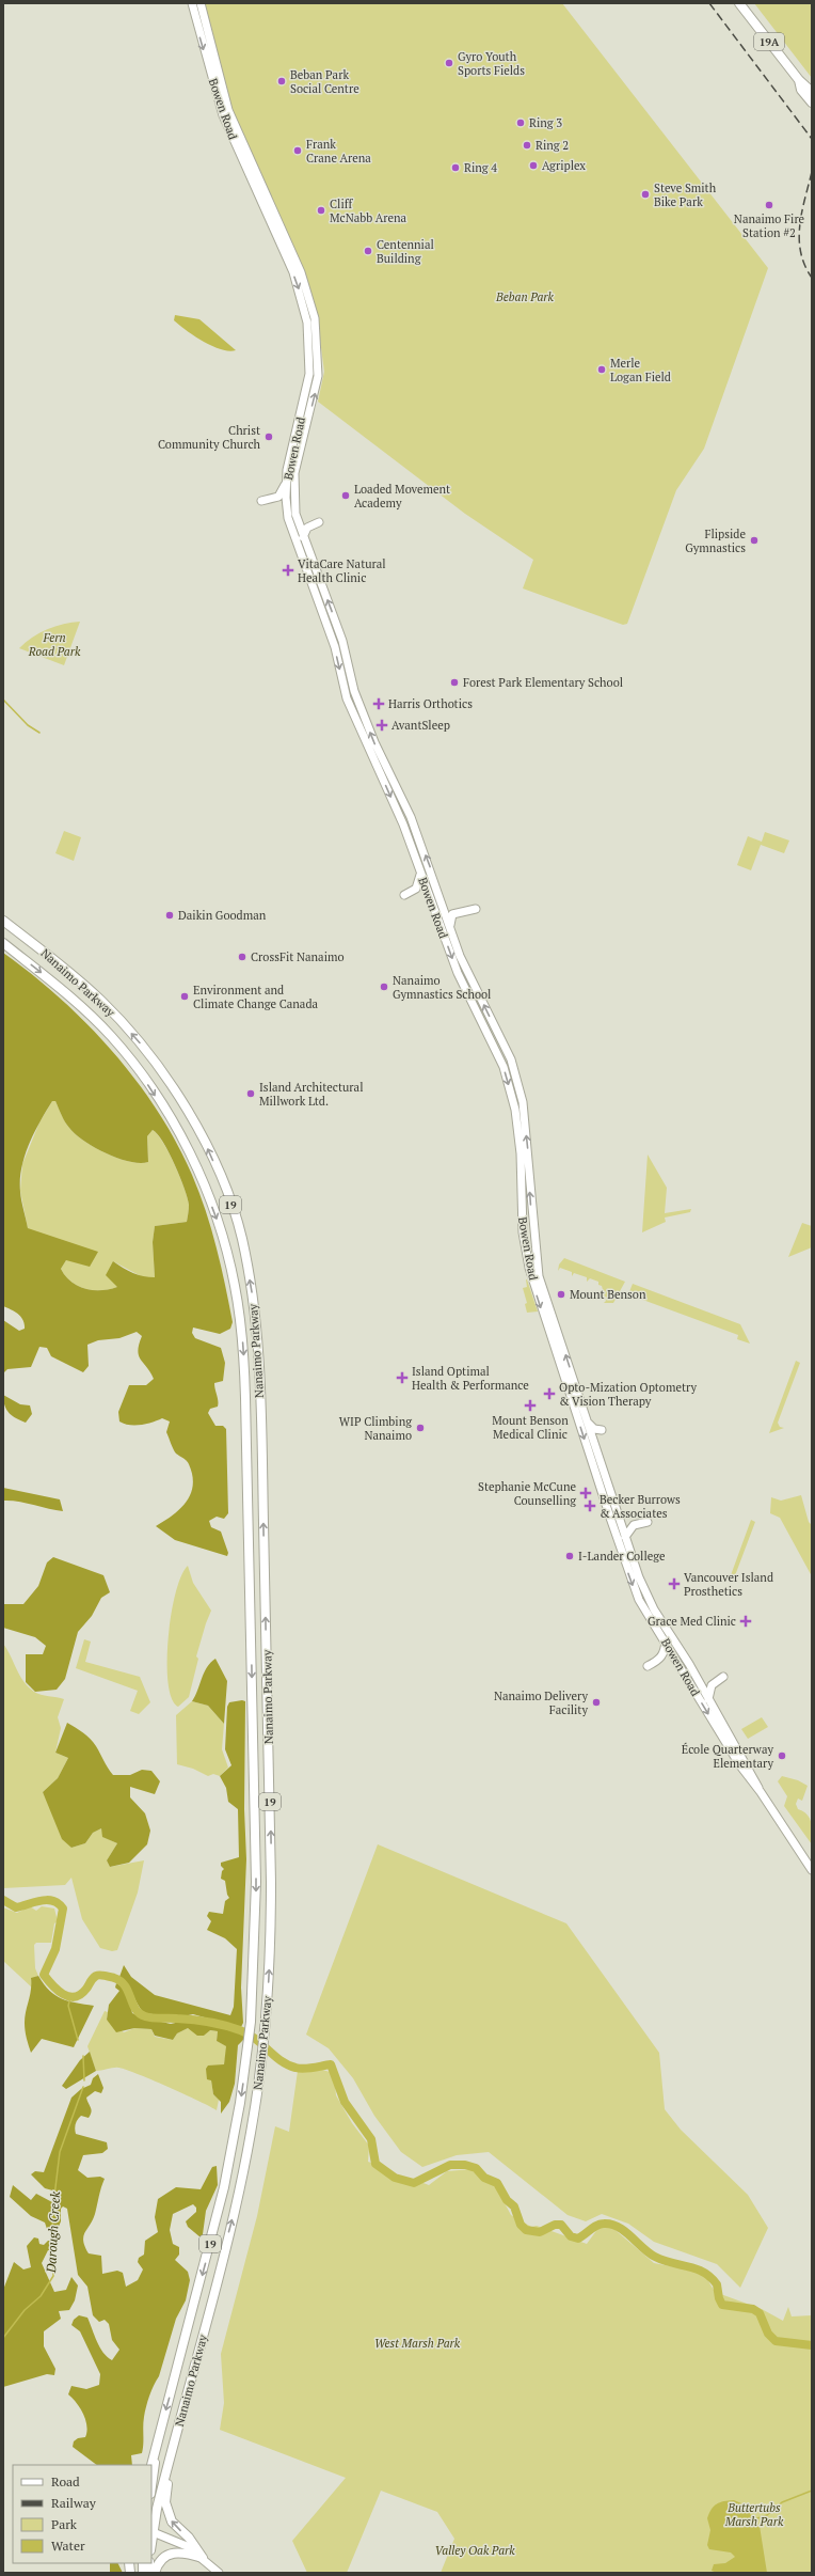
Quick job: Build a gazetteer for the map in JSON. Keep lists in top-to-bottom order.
{
  "streets": {
    "main road": [
      "19A",
      "Bowen Road",
      "Nanaimo Parkway",
      "19"
    ]
  },
  "water": ["Darough Creek"],
  "parks": [
    "Beban Park",
    "Fern Road Park",
    "West Marsh Park",
    "Buttertubs Marsh Park",
    "Valley Oak Park"
  ],
  "places": {
    "other": [
      "Gyro Youth Sports Fields",
      "Beban Park Social Centre",
      "Ring 3",
      "Ring 2",
      "Frank Crane Arena",
      "Agriplex",
      "Ring 4",
      "Steve Smith Bike Park",
      "Nanaimo Fire Station #2",
      "Cliff McNabb Arena",
      "Centennial Building",
      "Merle Logan Field",
      "Christ Community Church",
      "Loaded Movement Academy",
      "Flipside Gymnastics",
      "Forest Park Elementary School",
      "Daikin Goodman",
      "CrossFit Nanaimo",
      "Nanaimo Gymnastics School",
      "Environment and Climate Change Canada",
      "Island Architectural Millwork Ltd.",
      "Mount Benson",
      "WIP Climbing Nanaimo",
      "I-Lander College",
      "Nanaimo Delivery Facility",
      "École Quarterway Elementary"
    ],
    "health": [
      "VitaCare Natural Health Clinic",
      "Harris Orthotics",
      "AvantSleep",
      "Island Optimal Health & Performance",
      "Opto-Mization Optometry & Vision Therapy",
      "Mount Benson Medical Clinic",
      "Stephanie McCune Counselling",
      "Becker Burrows & Associates",
      "Vancouver Island Prosthetics",
      "Grace Med Clinic"
    ]
  },
  "legend": [
    "Road",
    "Railway",
    "Park",
    "Water"
  ]
}
